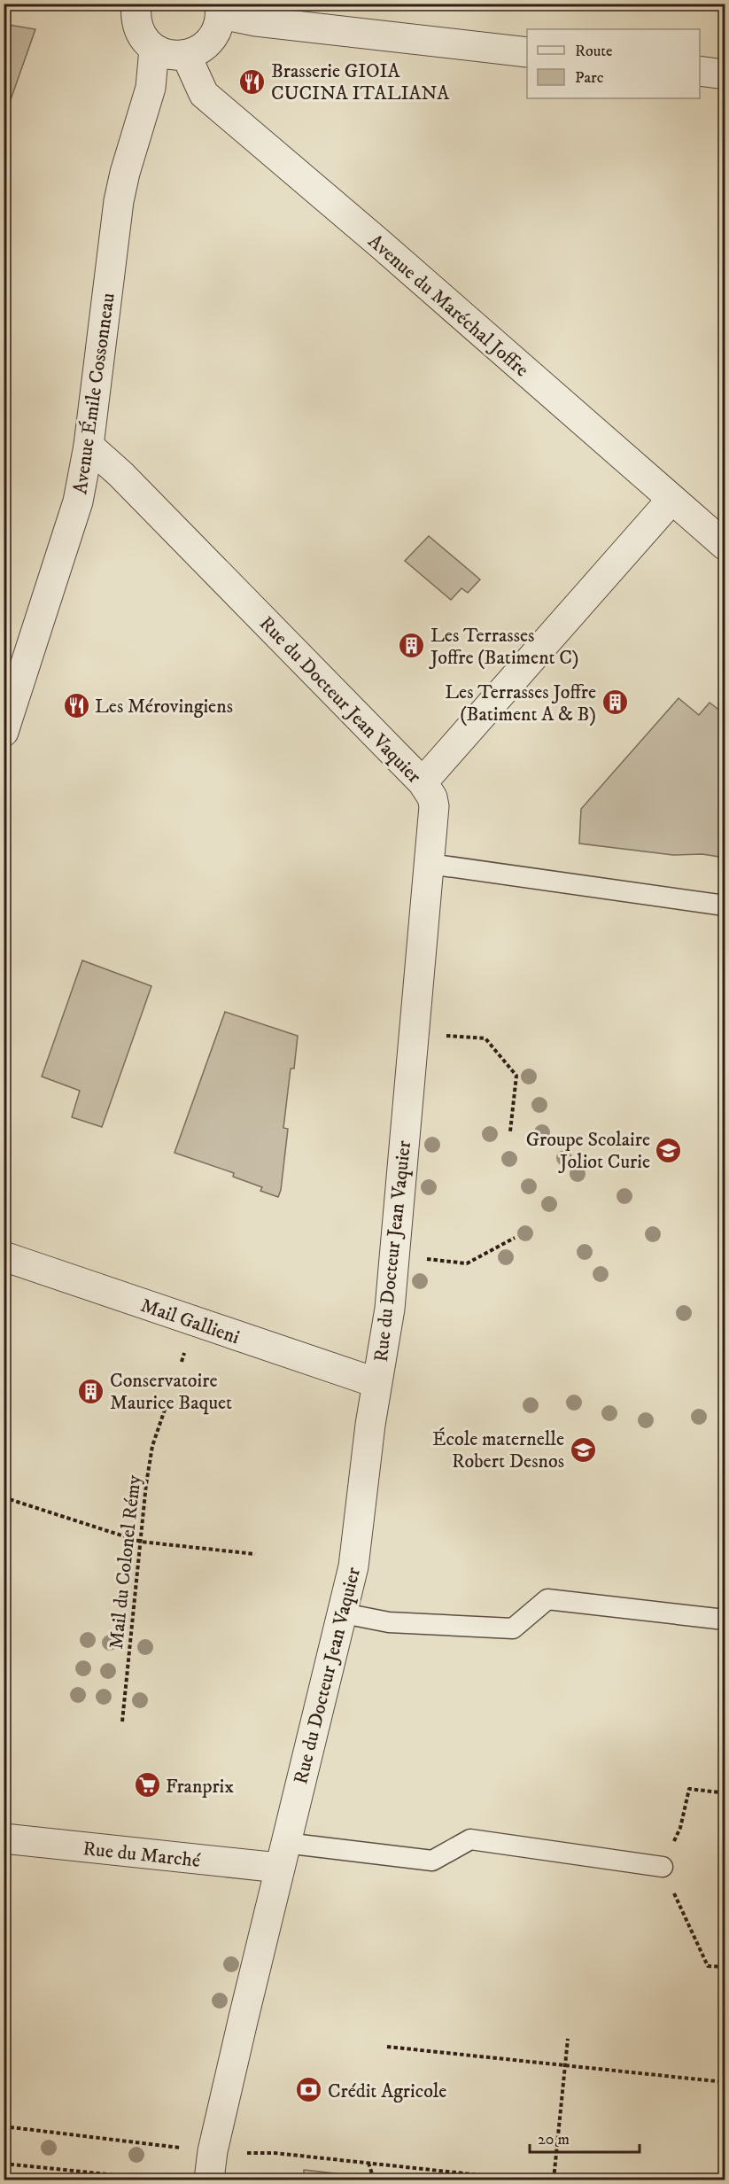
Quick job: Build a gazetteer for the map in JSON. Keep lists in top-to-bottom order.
{
  "streets": {
    "street": [
      "Avenue du Maréchal Joffre",
      "Avenue Émile Cossonneau",
      "Rue du Docteur Jean Vaquier",
      "Mail Gallieni",
      "Rue du Marché"
    ],
    "path": ["Mail du Colonel Rémy"]
  },
  "crossings": [
    ["Avenue Émile Cossonneau", "Rue du Docteur Jean Vaquier"],
    ["Rue du Docteur Jean Vaquier", "Mail Gallieni"],
    ["Rue du Docteur Jean Vaquier", "Rue du Marché"]
  ],
  "places": {
    "restaurant": ["Brasserie GIOIA CUCINA ITALIANA", "Les Mérovingiens"],
    "building": ["Les Terrasses Joffre (Batiment C)", "Les Terrasses Joffre (Batiment A & B)", "Conservatoire Maurice Baquet"],
    "school or university": ["Groupe Scolaire Joliot Curie", "École maternelle Robert Desnos"],
    "supermarket": ["Franprix"],
    "bank": ["Crédit Agricole"]
  },
  "legend": ["Route", "Parc"],
  "scale_bar": "20 m"
}
